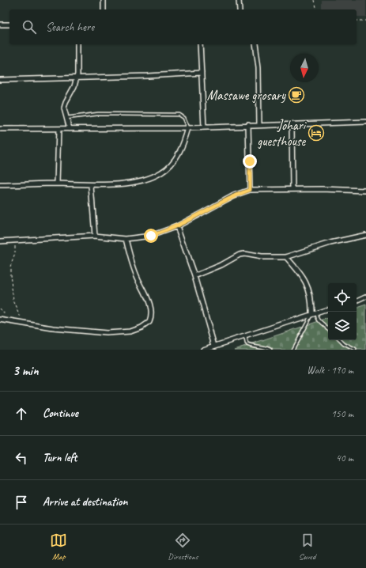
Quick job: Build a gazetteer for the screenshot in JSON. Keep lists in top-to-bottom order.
{
  "places": {
    "cafe": ["Massawe grosary"],
    "hotel": ["Johari guesthouse"]
  },
  "north": "bottom",
  "page": {
    "search": "Search here",
    "heading": ["3 min", "Walk · 190 m"],
    "list": [
      ["Continue", "150 m"],
      ["Turn left", "40 m"],
      "Arrive at destination"
    ],
    "nav": ["Map", "Directions", "Saved"]
  }
}
